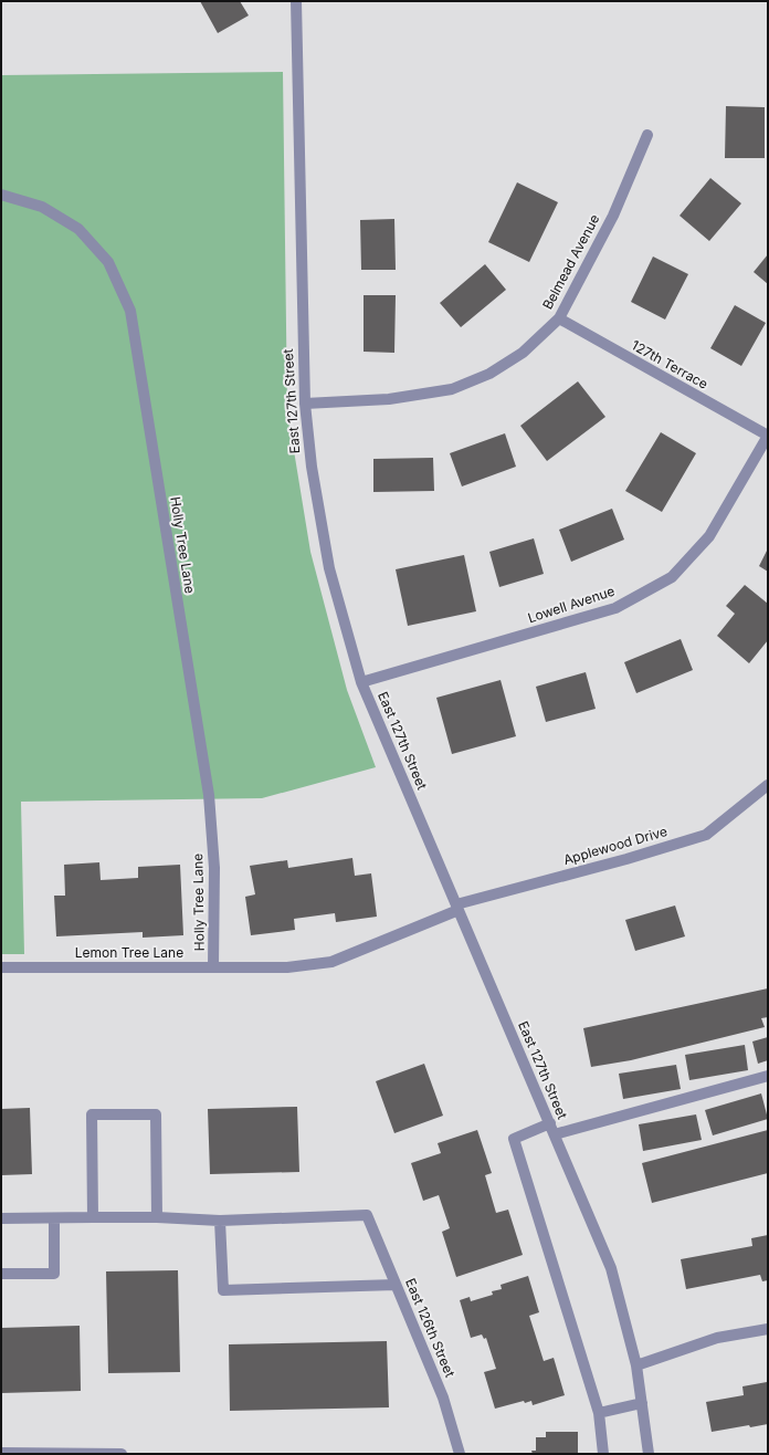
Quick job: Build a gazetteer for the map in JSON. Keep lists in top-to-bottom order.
{
  "streets": {
    "street": [
      "Belmead Avenue",
      "127th Terrace",
      "East 127th Street",
      "Holly Tree Lane",
      "Lowell Avenue",
      "Applewood Drive",
      "Lemon Tree Lane",
      "East 126th Street"
    ]
  },
  "crossings": [
    ["Belmead Avenue", "127th Terrace"],
    ["Belmead Avenue", "East 127th Street"],
    ["127th Terrace", "Lowell Avenue"],
    ["East 127th Street", "Lowell Avenue"],
    ["East 127th Street", "Applewood Drive"],
    ["East 127th Street", "Lemon Tree Lane"],
    ["Holly Tree Lane", "Lemon Tree Lane"],
    ["Applewood Drive", "Lemon Tree Lane"]
  ]
}
